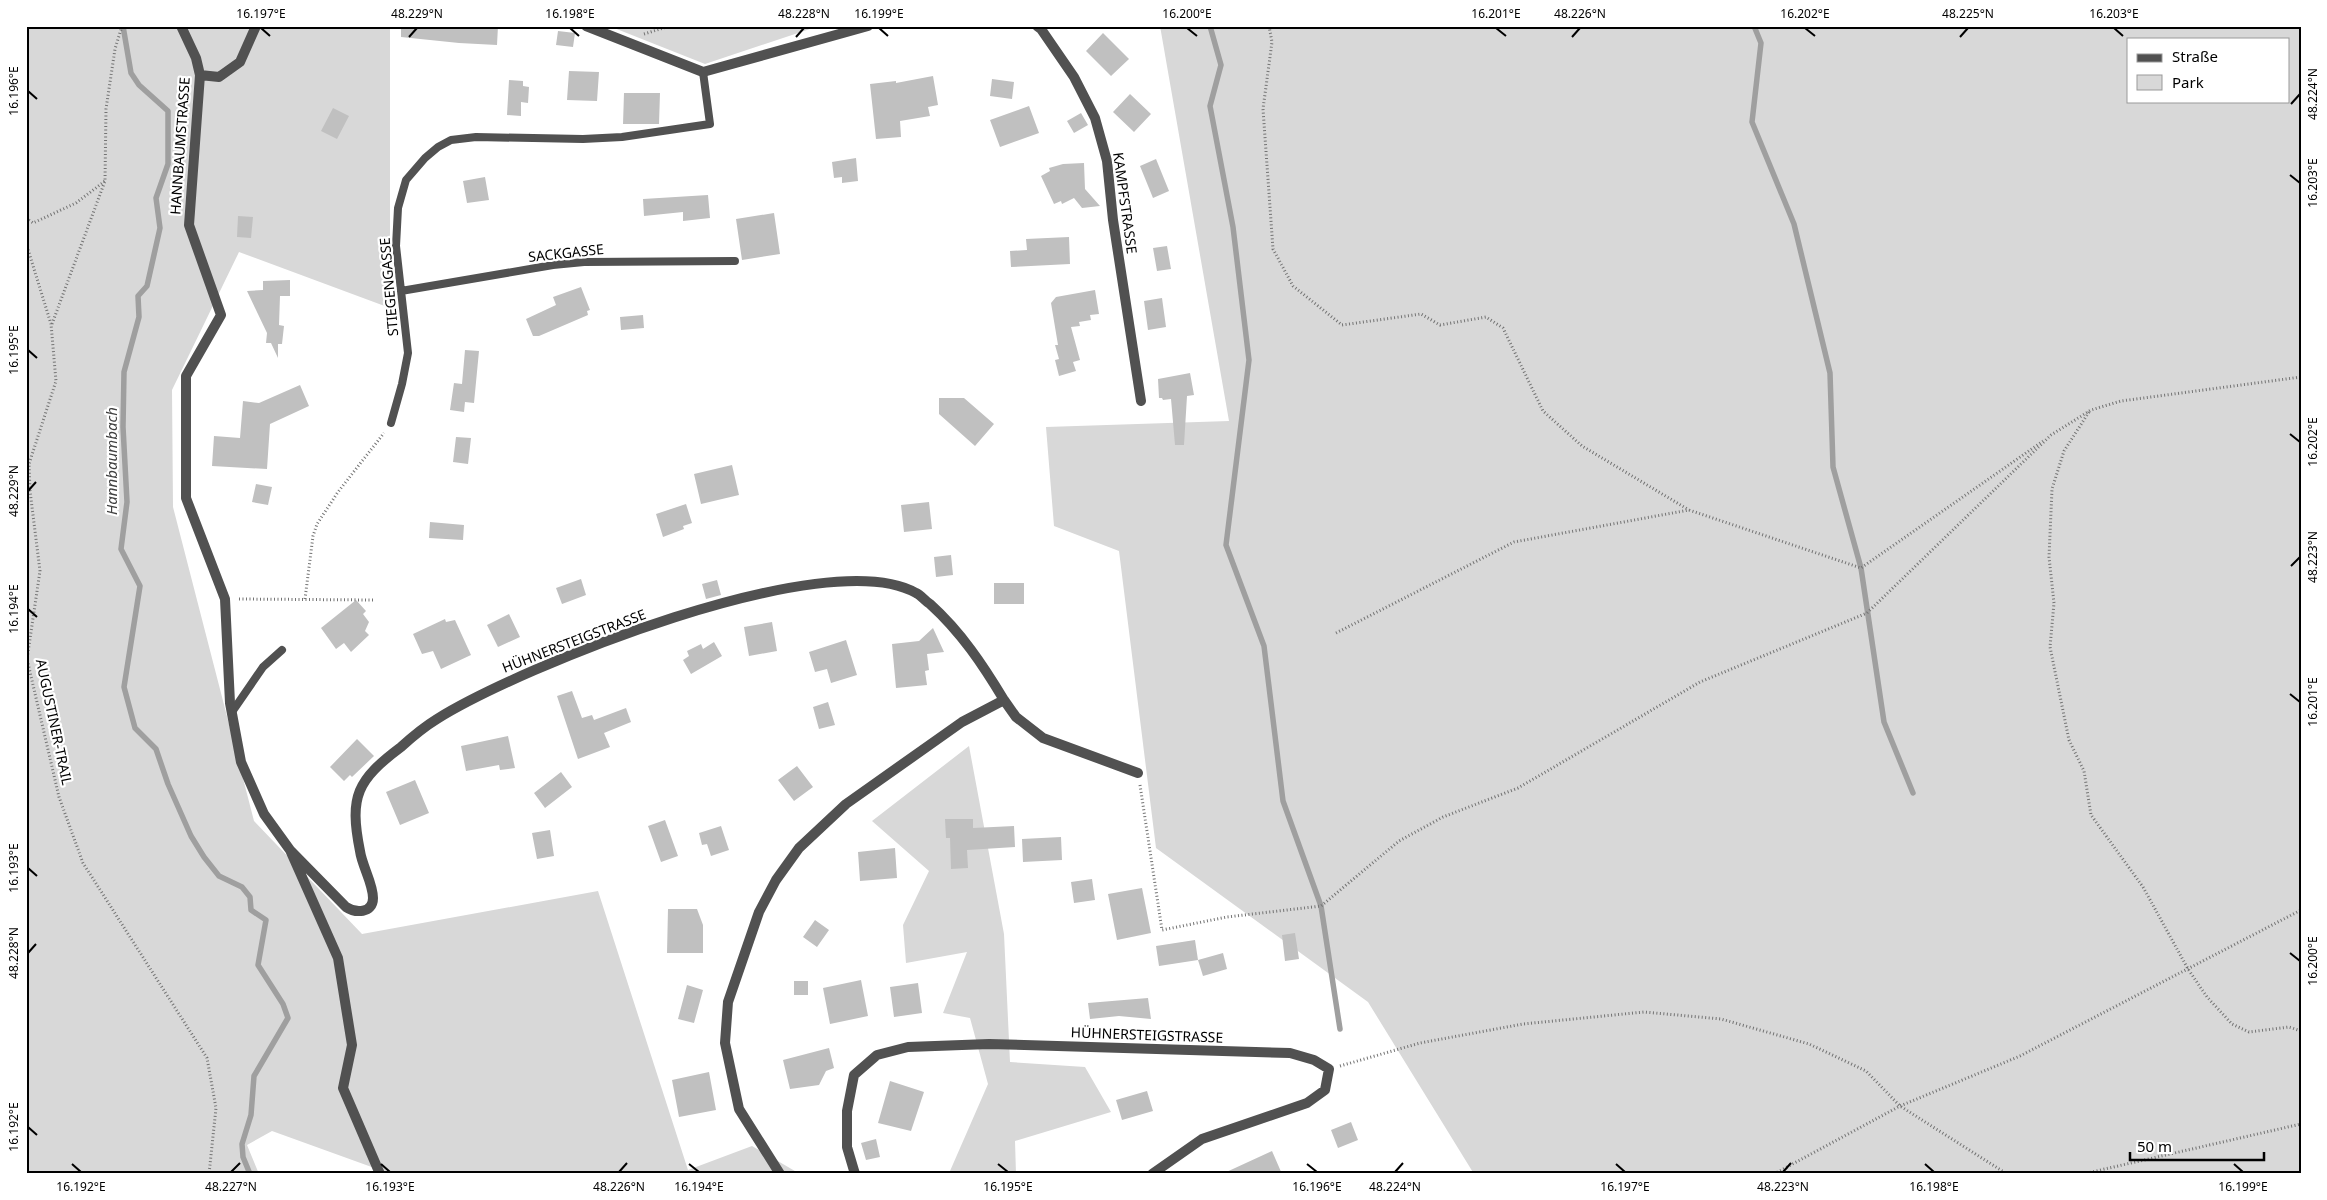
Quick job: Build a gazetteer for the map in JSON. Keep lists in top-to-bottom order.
{
  "streets": {
    "street": ["HANNBAUMSTRASSE", "KAMPFSTRASSE", "HÜHNERSTEIGSTRASSE"],
    "lane": ["SACKGASSE", "STIEGENGASSE"],
    "path": ["AUGUSTINER-TRAIL"]
  },
  "crossings": [
    ["HANNBAUMSTRASSE", "HÜHNERSTEIGSTRASSE"],
    ["SACKGASSE", "STIEGENGASSE"]
  ],
  "water": ["Hannbaumbach"],
  "legend": ["Straße", "Park"],
  "scale_bar": "50 m",
  "coordinates": [
    "16.197°E",
    "48.229°N",
    "16.198°E",
    "48.228°N",
    "16.199°E",
    "16.200°E",
    "16.201°E",
    "48.226°N",
    "16.202°E",
    "48.225°N",
    "16.203°E",
    "16.196°E",
    "48.224°N",
    "16.195°E",
    "48.223°N",
    "16.194°E",
    "16.193°E",
    "16.192°E",
    "48.227°N"
  ]
}
